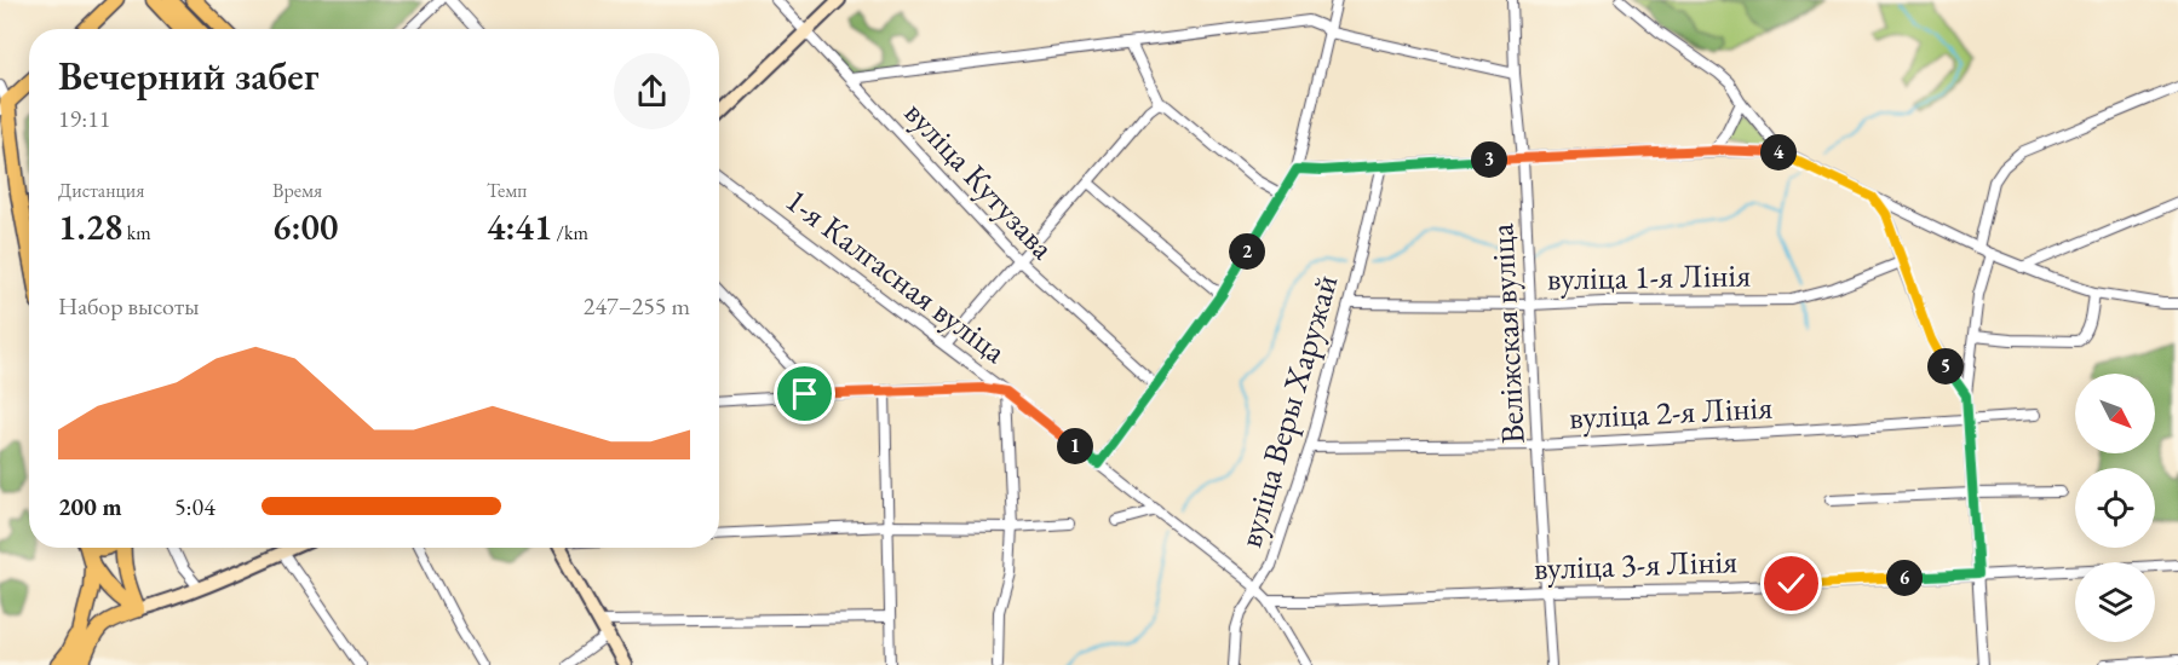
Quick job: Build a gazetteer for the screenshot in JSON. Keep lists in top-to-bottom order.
{
  "streets": {
    "street": [
      "вуліца Кутузава",
      "1-я Калгасная вуліца",
      "вуліца 1-я Лінія",
      "Веліжская вуліца",
      "вуліца Веры Харужай",
      "вуліца 2-я Лінія",
      "вуліца 3-я Лінія"
    ]
  },
  "crossings": [
    ["1-я Калгасная вуліца", "вуліца Веры Харужай"],
    ["1-я Калгасная вуліца", "вуліца 3-я Лінія"],
    ["вуліца 1-я Лінія", "Веліжская вуліца"],
    ["вуліца 1-я Лінія", "вуліца Веры Харужай"],
    ["Веліжская вуліца", "вуліца 2-я Лінія"],
    ["Веліжская вуліца", "вуліца 3-я Лінія"],
    ["вуліца Веры Харужай", "вуліца 2-я Лінія"]
  ],
  "north": "bottom right",
  "page": {
    "heading": ["Вечерний забег", "19:11"],
    "pins": [
      "4",
      "3",
      "2",
      "5",
      "1",
      "6"
    ],
    "stats": [
      ["Дистанция", "1.28 km"],
      ["Время", "6:00"],
      ["Темп", "4:41 /km"]
    ],
    "chart": ["Набор высоты", "247–255 m"],
    "list": [
      {
        "name": "200 m",
        "note": "5:04"
      }
    ]
  }
}
